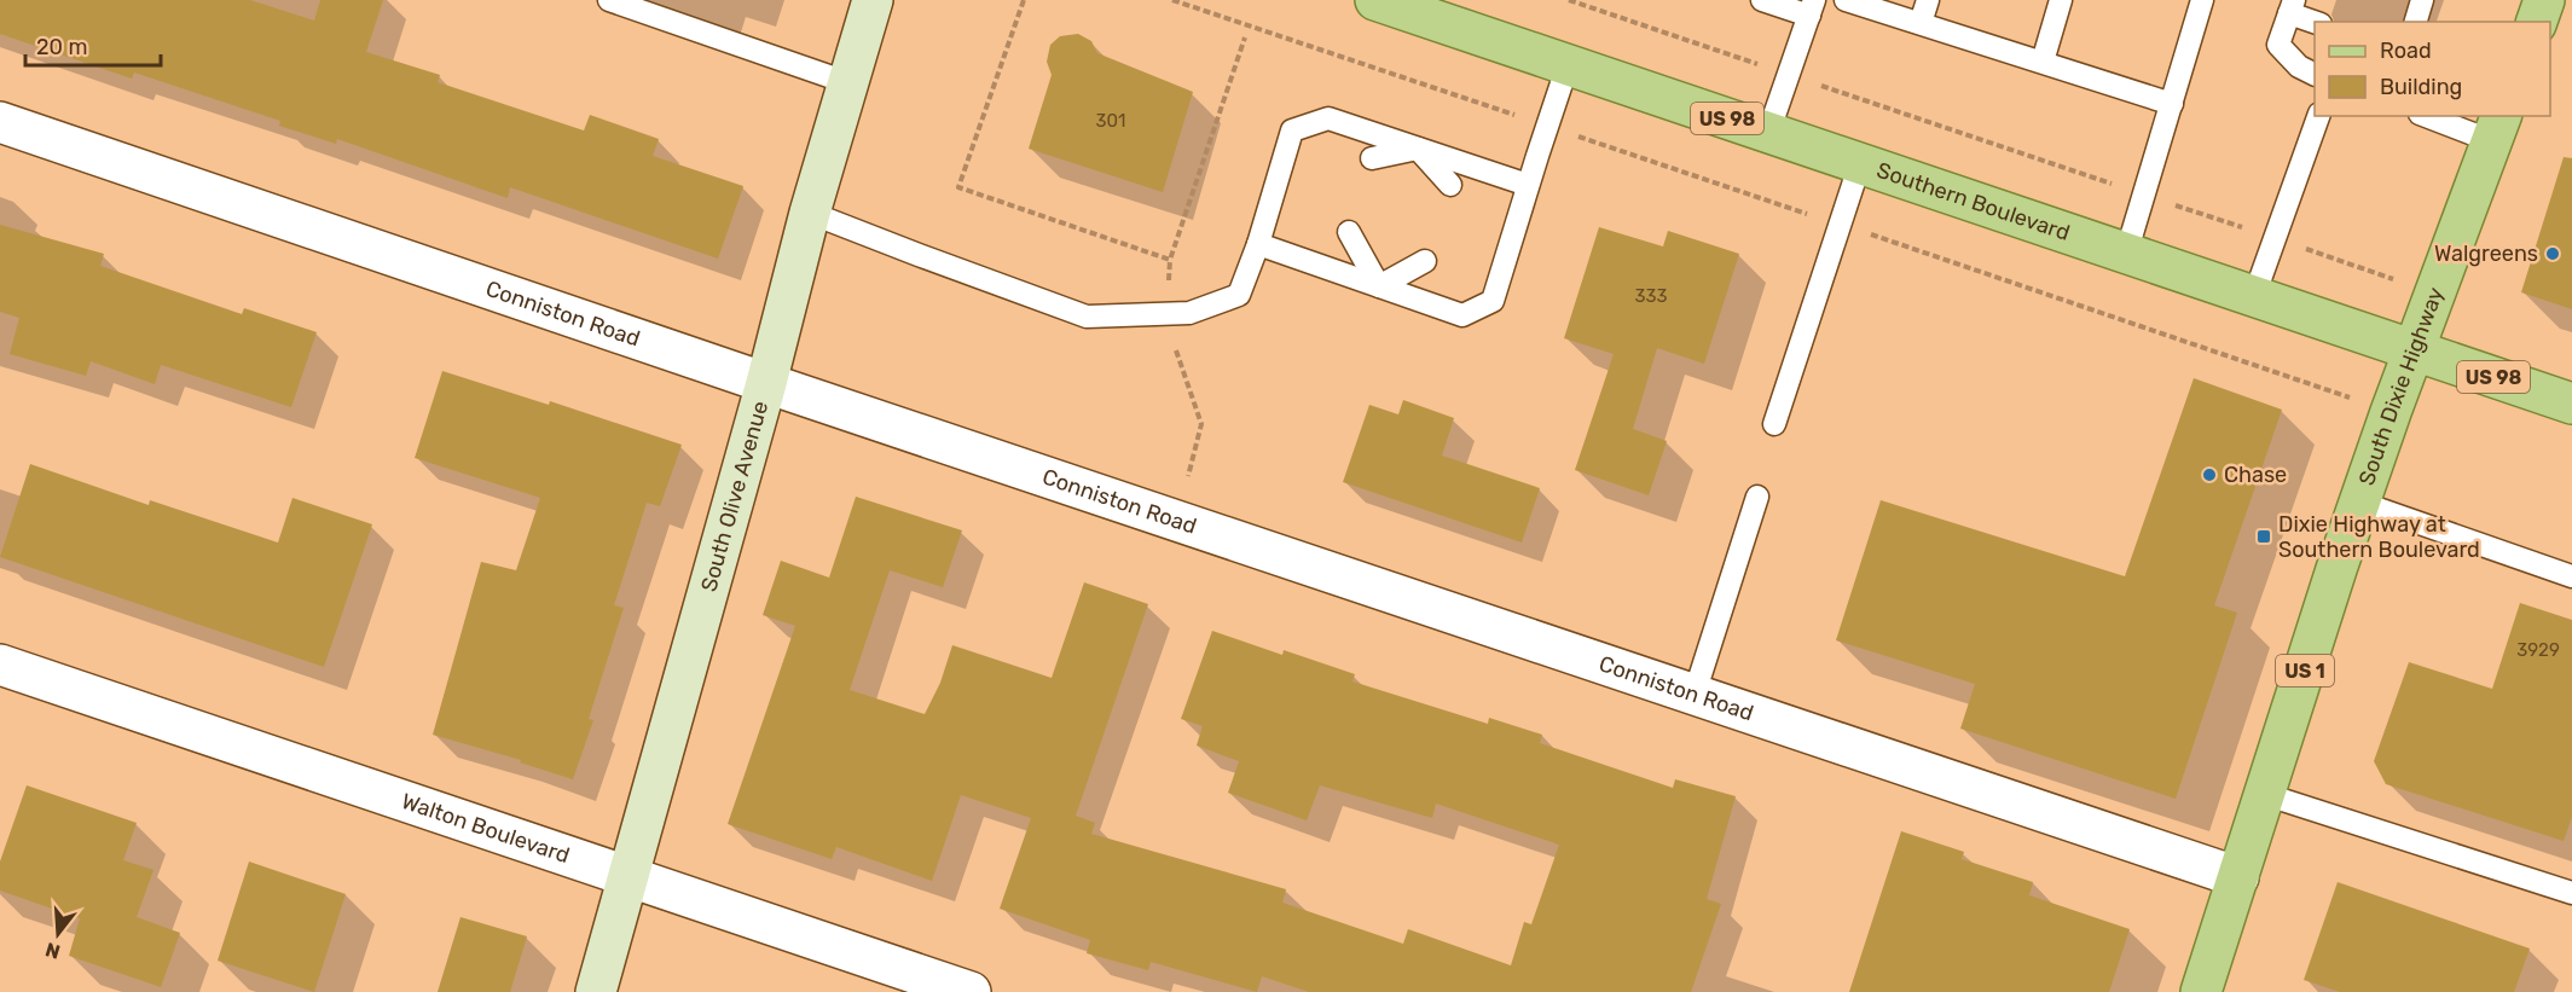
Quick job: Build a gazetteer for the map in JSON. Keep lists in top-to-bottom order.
{
  "streets": {
    "main road": [
      "US 98",
      "Southern Boulevard",
      "South Dixie Highway",
      "US 1"
    ],
    "street": ["Conniston Road", "South Olive Avenue", "Walton Boulevard"]
  },
  "crossings": [
    ["Southern Boulevard", "South Dixie Highway"],
    ["Conniston Road", "South Dixie Highway"],
    ["Conniston Road", "South Olive Avenue"],
    ["South Olive Avenue", "Walton Boulevard"]
  ],
  "places": {
    "other": ["Walgreens", "Chase"],
    "transit": ["Dixie Highway at Southern Boulevard"]
  },
  "house_numbers": ["301", "333", "3929"],
  "legend": ["Road", "Building"],
  "scale_bar": "20 m",
  "north": "bottom"
}
